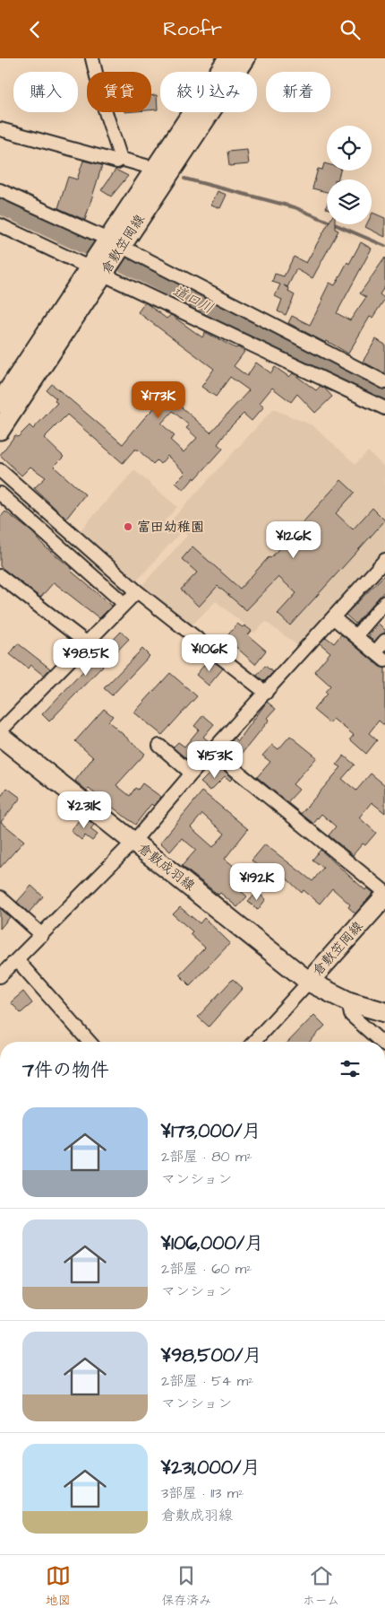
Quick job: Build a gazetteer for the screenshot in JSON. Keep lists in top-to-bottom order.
{
  "streets": {
    "main road": ["倉敷笠岡線", "倉敷成羽線"]
  },
  "crossings": [
    ["倉敷笠岡線", "倉敷成羽線"]
  ],
  "water": ["道口川"],
  "places": ["富田幼稚園"],
  "page": {
    "header": "Roofr",
    "chip": [
      "購入",
      "賃貸",
      "絞り込み",
      "新着"
    ],
    "price": [
      "¥173K",
      "¥126K",
      "¥106K",
      "¥98.5K",
      "¥153K",
      "¥231K",
      "¥192K"
    ],
    "heading": "7件の物件",
    "list": [
      {
        "name": "¥173,000/月",
        "note": "2部屋 · 80 m² · マンション"
      },
      {
        "name": "¥106,000/月",
        "note": "2部屋 · 60 m² · マンション"
      },
      {
        "name": "¥98,500/月",
        "note": "2部屋 · 54 m² · マンション"
      },
      {
        "name": "¥231,000/月",
        "note": "3部屋 · 113 m² · 倉敷成羽線"
      }
    ],
    "tabs": ["地図", "保存済み", "ホーム"]
  }
}
